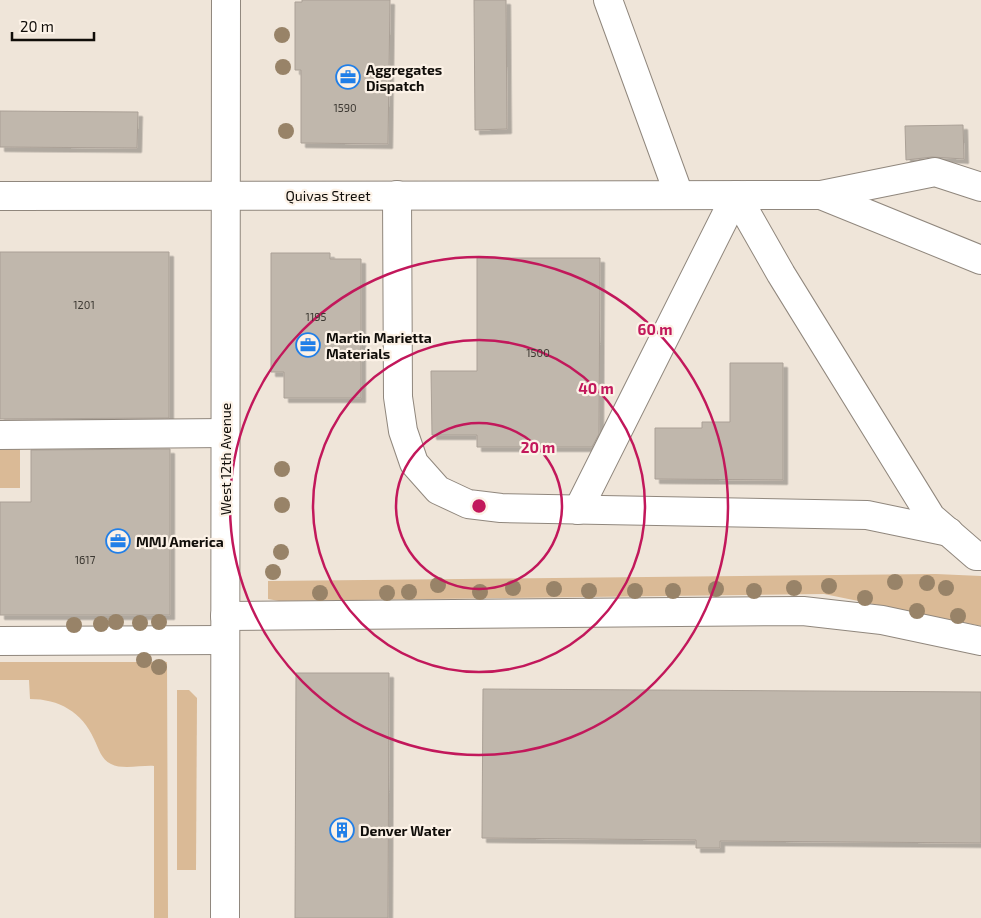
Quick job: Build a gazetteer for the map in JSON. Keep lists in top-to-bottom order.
{
  "streets": {
    "street": ["Quivas Street", "West 12th Avenue"]
  },
  "crossings": [
    ["Quivas Street", "West 12th Avenue"]
  ],
  "places": {
    "office": ["Aggregates Dispatch", "Martin Marietta Materials", "MMJ America"],
    "building": ["Denver Water"]
  },
  "house_numbers": [
    "1590",
    "1201",
    "1195",
    "1500",
    "1617"
  ],
  "scale_bar": "20 m",
  "rings": ["60 m", "40 m", "20 m"]
}
